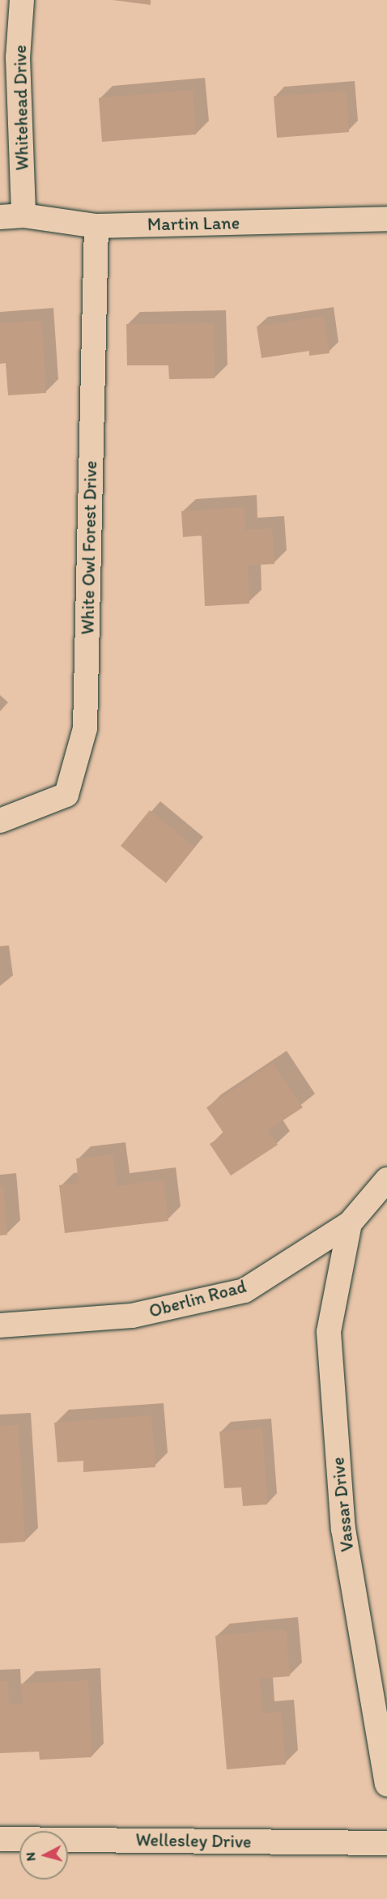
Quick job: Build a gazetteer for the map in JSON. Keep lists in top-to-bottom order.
{
  "streets": {
    "street": [
      "Whitehead Drive",
      "Martin Lane",
      "White Owl Forest Drive",
      "Oberlin Road",
      "Vassar Drive",
      "Wellesley Drive"
    ]
  },
  "crossings": [
    ["Whitehead Drive", "Martin Lane"],
    ["Martin Lane", "White Owl Forest Drive"],
    ["Oberlin Road", "Vassar Drive"]
  ],
  "north": "left"
}
